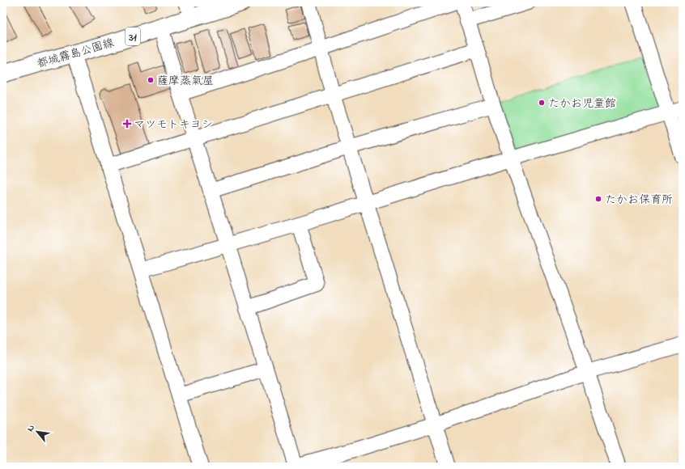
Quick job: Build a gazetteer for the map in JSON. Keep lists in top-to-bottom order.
{
  "streets": {
    "main road": ["31", "都城霧島公園線"]
  },
  "places": {
    "other": ["薩摩蒸氣屋", "たかお児童館", "たかお保育所"],
    "health": ["マツモトキヨシ"]
  },
  "north": "top left"
}
